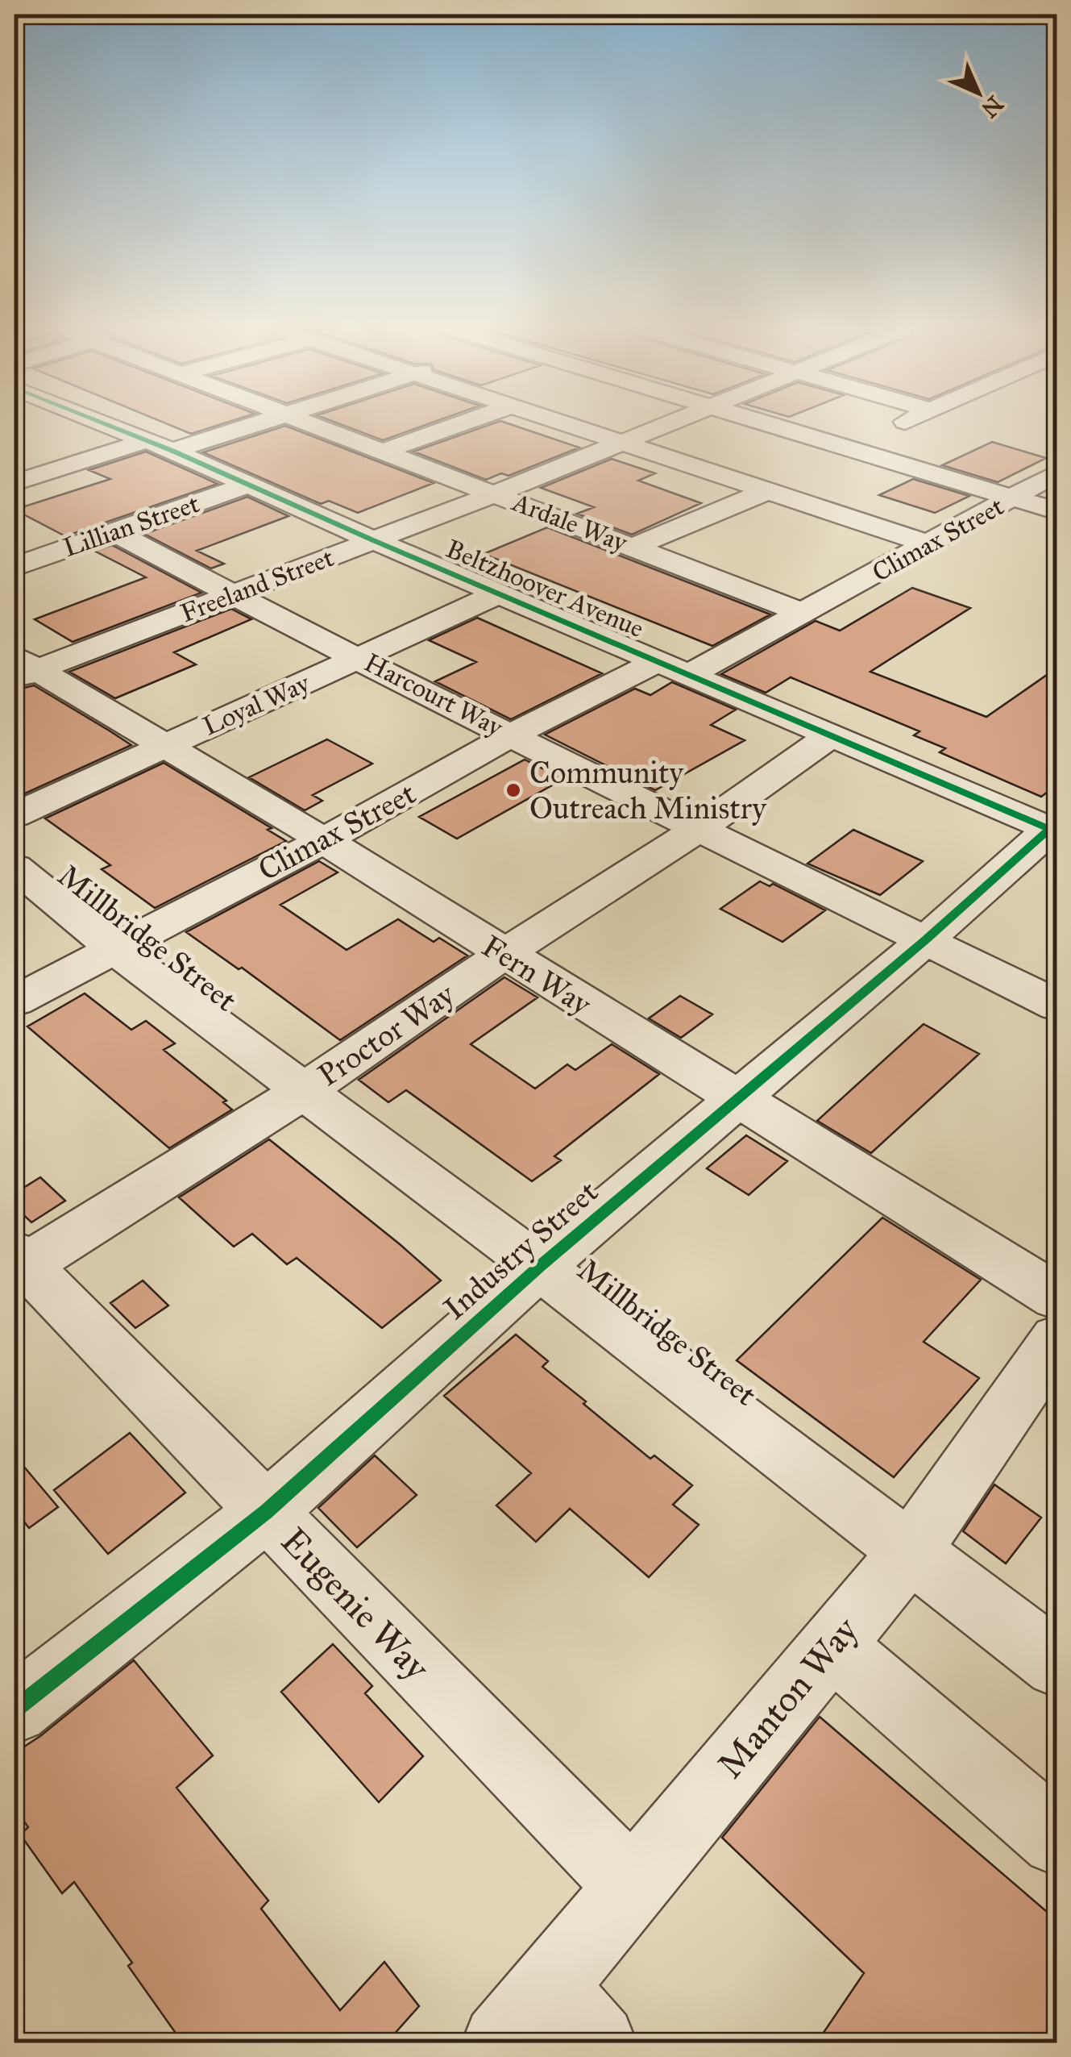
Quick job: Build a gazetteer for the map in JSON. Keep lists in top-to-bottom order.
{
  "streets": {
    "street": [
      "Ardale Way",
      "Lillian Street",
      "Climax Street",
      "Freeland Street",
      "Beltzhoover Avenue",
      "Harcourt Way",
      "Loyal Way",
      "Millbridge Street",
      "Fern Way",
      "Proctor Way",
      "Industry Street",
      "Eugenie Way",
      "Manton Way"
    ]
  },
  "crossings": [
    ["Ardale Way", "Climax Street"],
    ["Ardale Way", "Freeland Street"],
    ["Lillian Street", "Beltzhoover Avenue"],
    ["Lillian Street", "Harcourt Way"],
    ["Climax Street", "Beltzhoover Avenue"],
    ["Climax Street", "Harcourt Way"],
    ["Climax Street", "Millbridge Street"],
    ["Climax Street", "Fern Way"],
    ["Freeland Street", "Beltzhoover Avenue"],
    ["Freeland Street", "Harcourt Way"],
    ["Freeland Street", "Fern Way"],
    ["Beltzhoover Avenue", "Loyal Way"],
    ["Beltzhoover Avenue", "Proctor Way"],
    ["Beltzhoover Avenue", "Industry Street"],
    ["Harcourt Way", "Loyal Way"],
    ["Harcourt Way", "Proctor Way"],
    ["Harcourt Way", "Industry Street"],
    ["Loyal Way", "Fern Way"],
    ["Millbridge Street", "Proctor Way"],
    ["Millbridge Street", "Industry Street"],
    ["Millbridge Street", "Manton Way"],
    ["Fern Way", "Proctor Way"],
    ["Fern Way", "Industry Street"],
    ["Proctor Way", "Eugenie Way"],
    ["Industry Street", "Eugenie Way"],
    ["Eugenie Way", "Manton Way"]
  ],
  "places": ["Community Outreach Ministry"],
  "north": "bottom right"
}
